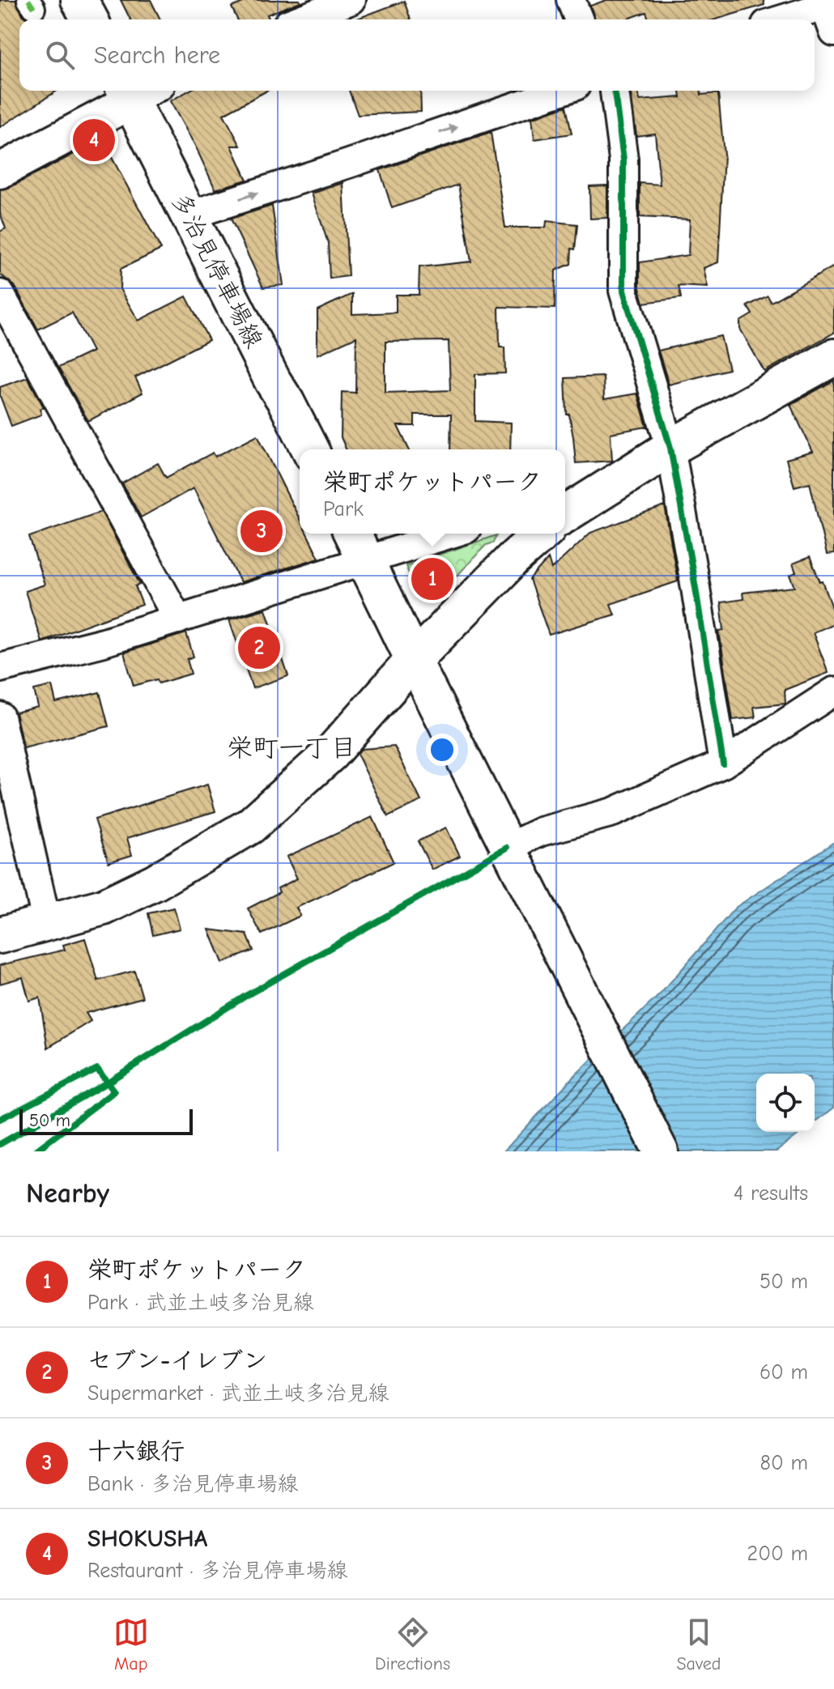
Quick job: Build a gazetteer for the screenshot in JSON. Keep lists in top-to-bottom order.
{
  "streets": {
    "main road": ["多治見停車場線"]
  },
  "districts": ["栄町一丁目"],
  "scale_bar": "50 m",
  "page": {
    "search": "Search here",
    "pins": [
      "4",
      "3",
      "1",
      "2"
    ],
    "popup": ["栄町ポケットパーク", "Park"],
    "scale": "50 m",
    "heading": ["Nearby", "4 results"],
    "list": [
      {
        "mark": "1",
        "name": "栄町ポケットパーク",
        "note": "Park · 武並土岐多治見線",
        "value": "50 m"
      },
      {
        "mark": "2",
        "name": "セブン-イレブン",
        "note": "Supermarket · 武並土岐多治見線",
        "value": "60 m"
      },
      {
        "mark": "3",
        "name": "十六銀行",
        "note": "Bank · 多治見停車場線",
        "value": "80 m"
      },
      {
        "mark": "4",
        "name": "SHOKUSHA",
        "note": "Restaurant · 多治見停車場線",
        "value": "200 m"
      }
    ],
    "nav": ["Map", "Directions", "Saved"]
  }
}
